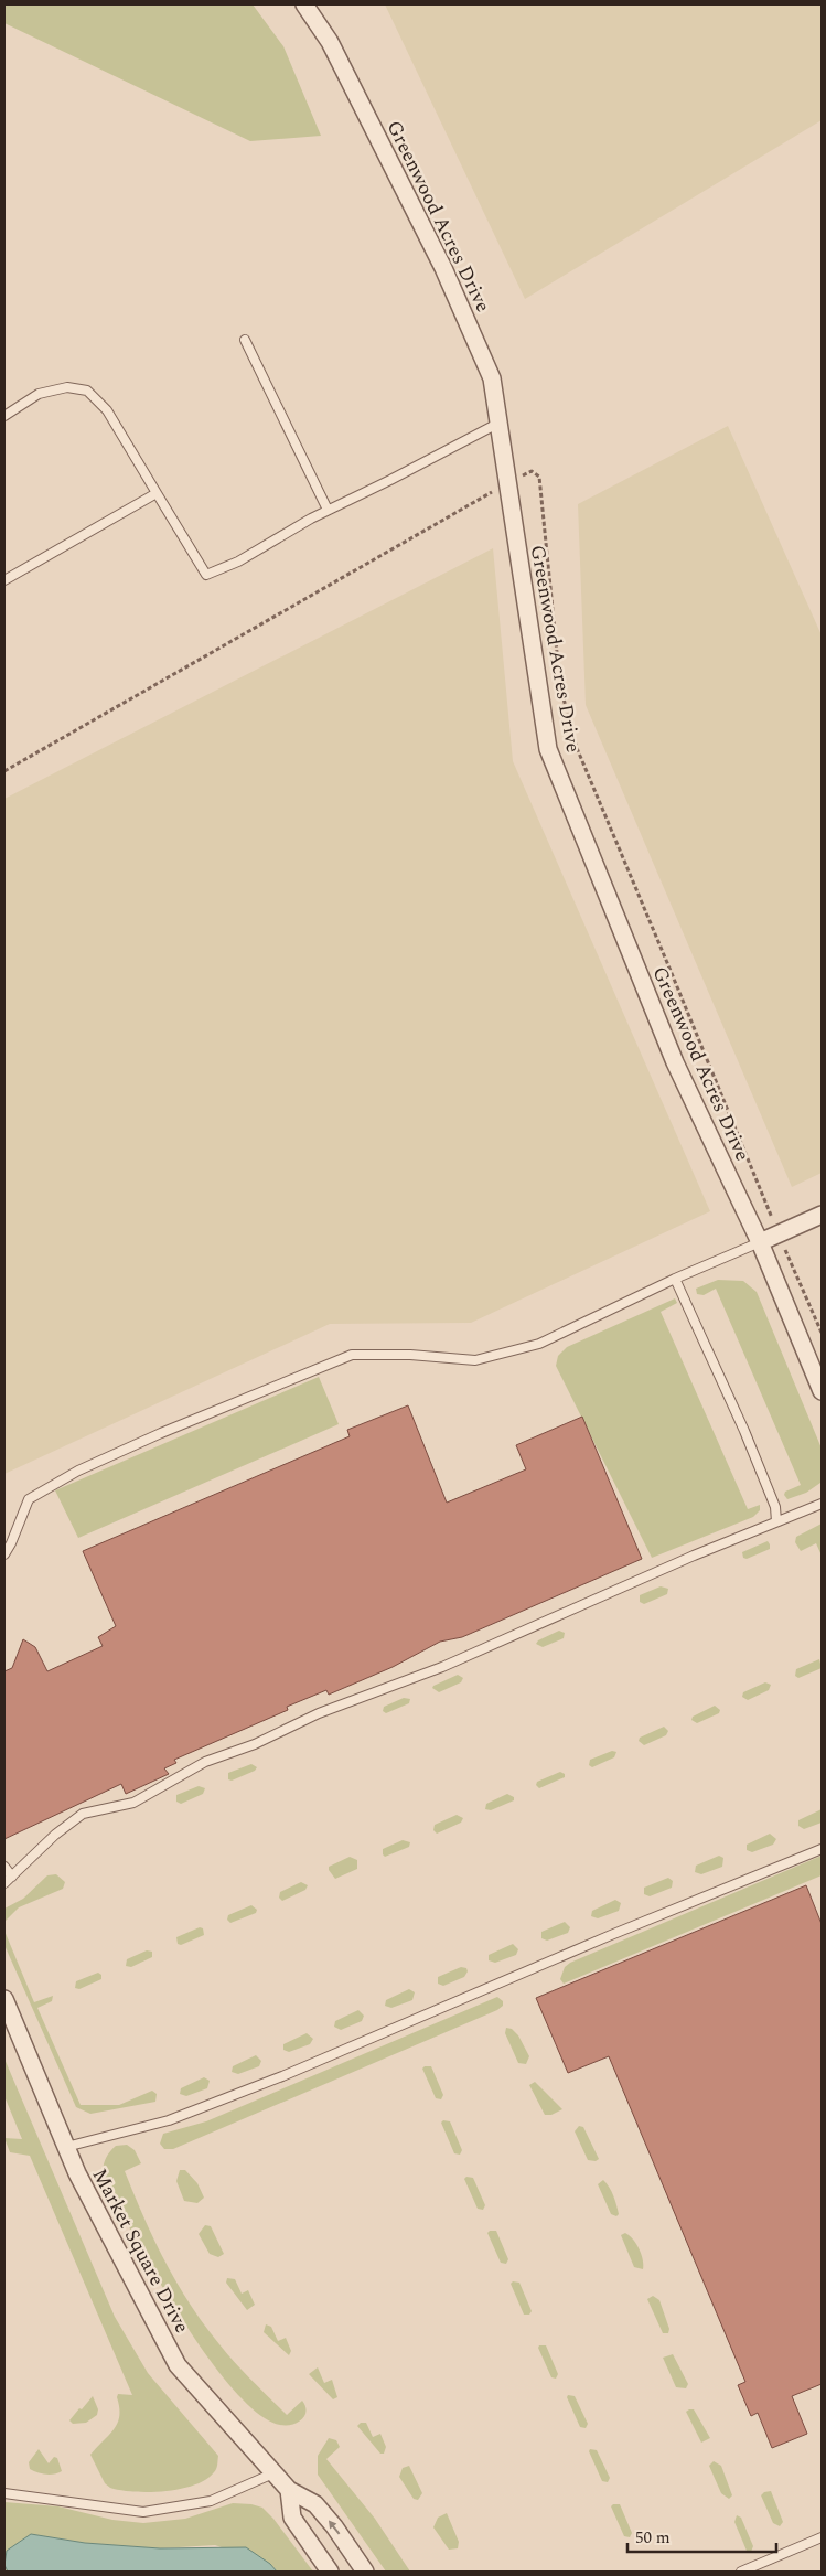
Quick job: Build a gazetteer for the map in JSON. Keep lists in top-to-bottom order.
{
  "streets": {
    "street": ["Greenwood Acres Drive", "Market Square Drive"]
  },
  "scale_bar": "50 m"
}
